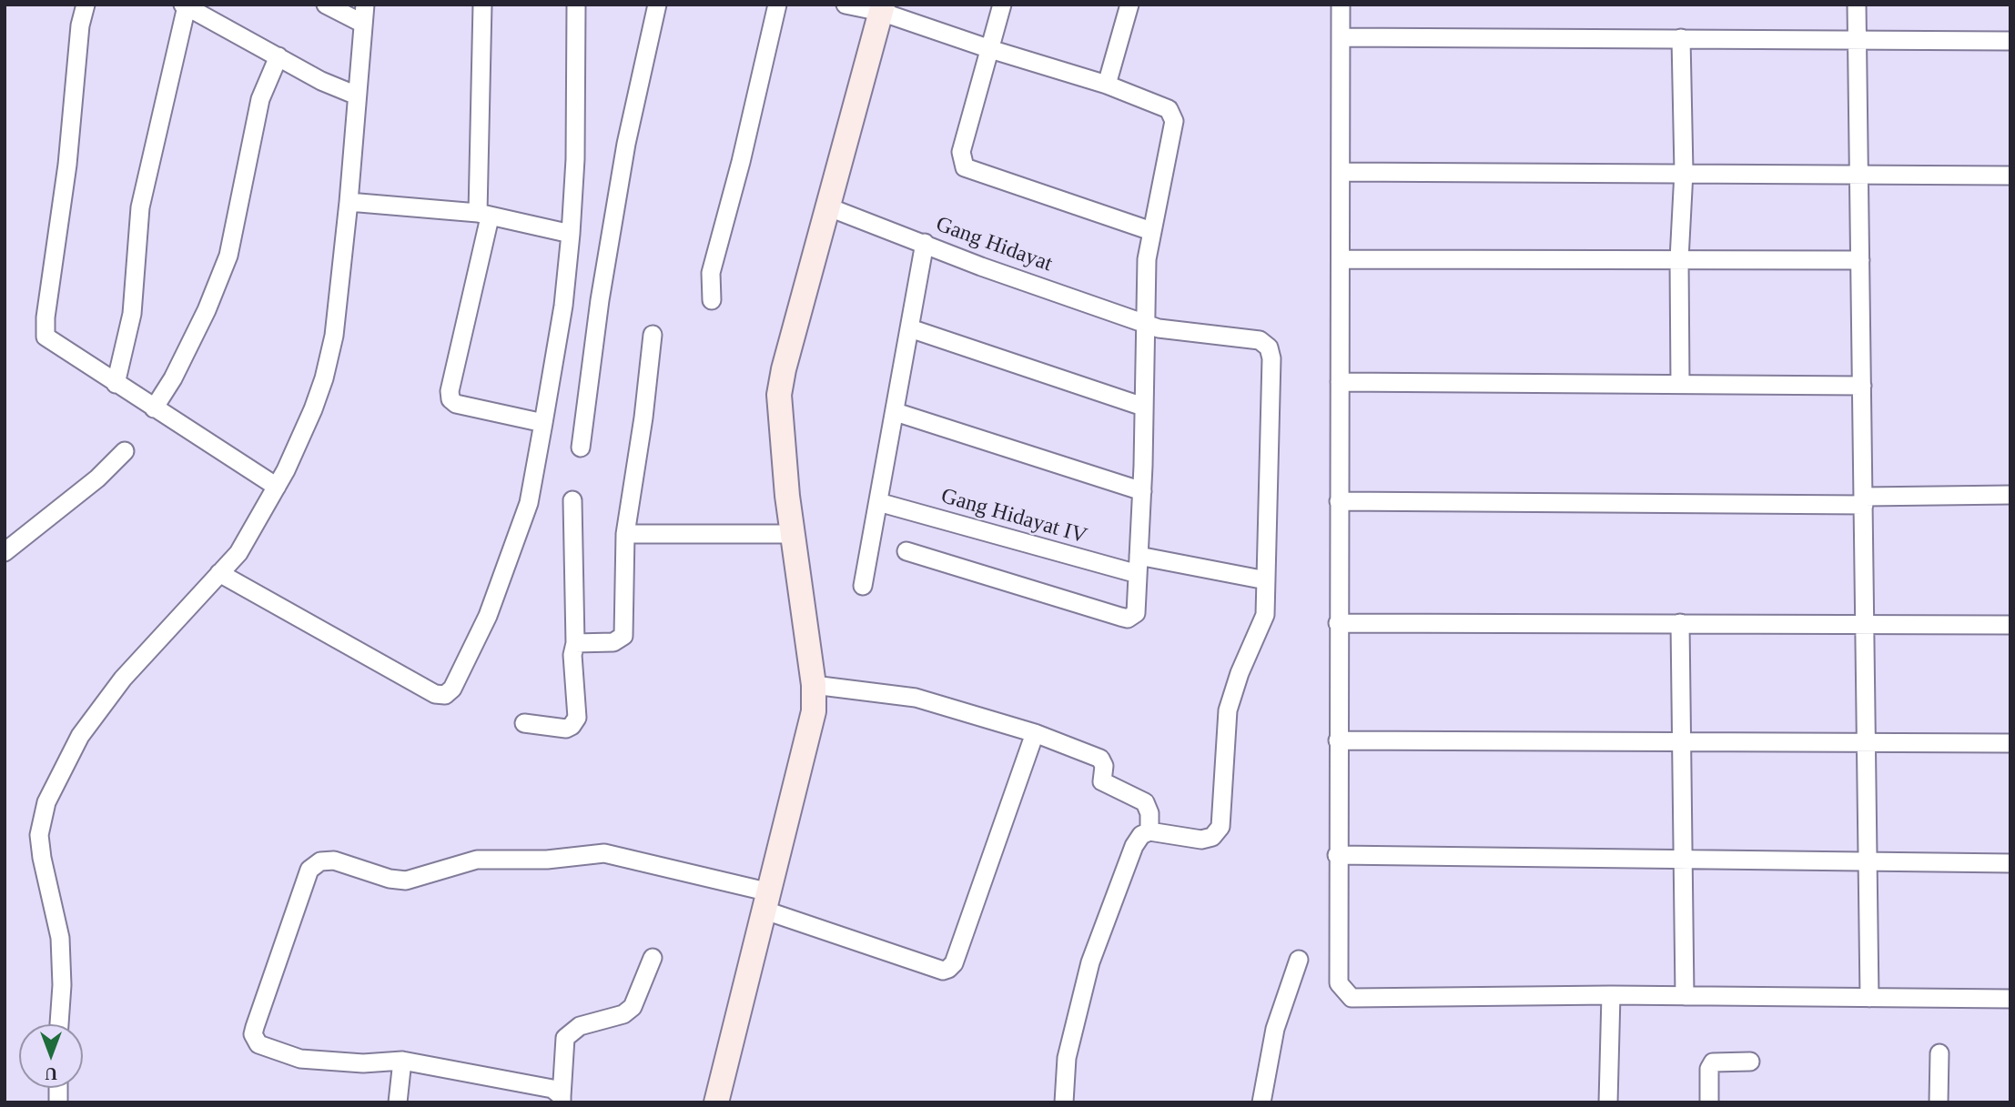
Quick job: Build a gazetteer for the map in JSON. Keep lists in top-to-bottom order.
{
  "streets": {
    "street": ["Gang Hidayat", "Gang Hidayat IV"]
  },
  "north": "bottom"
}
